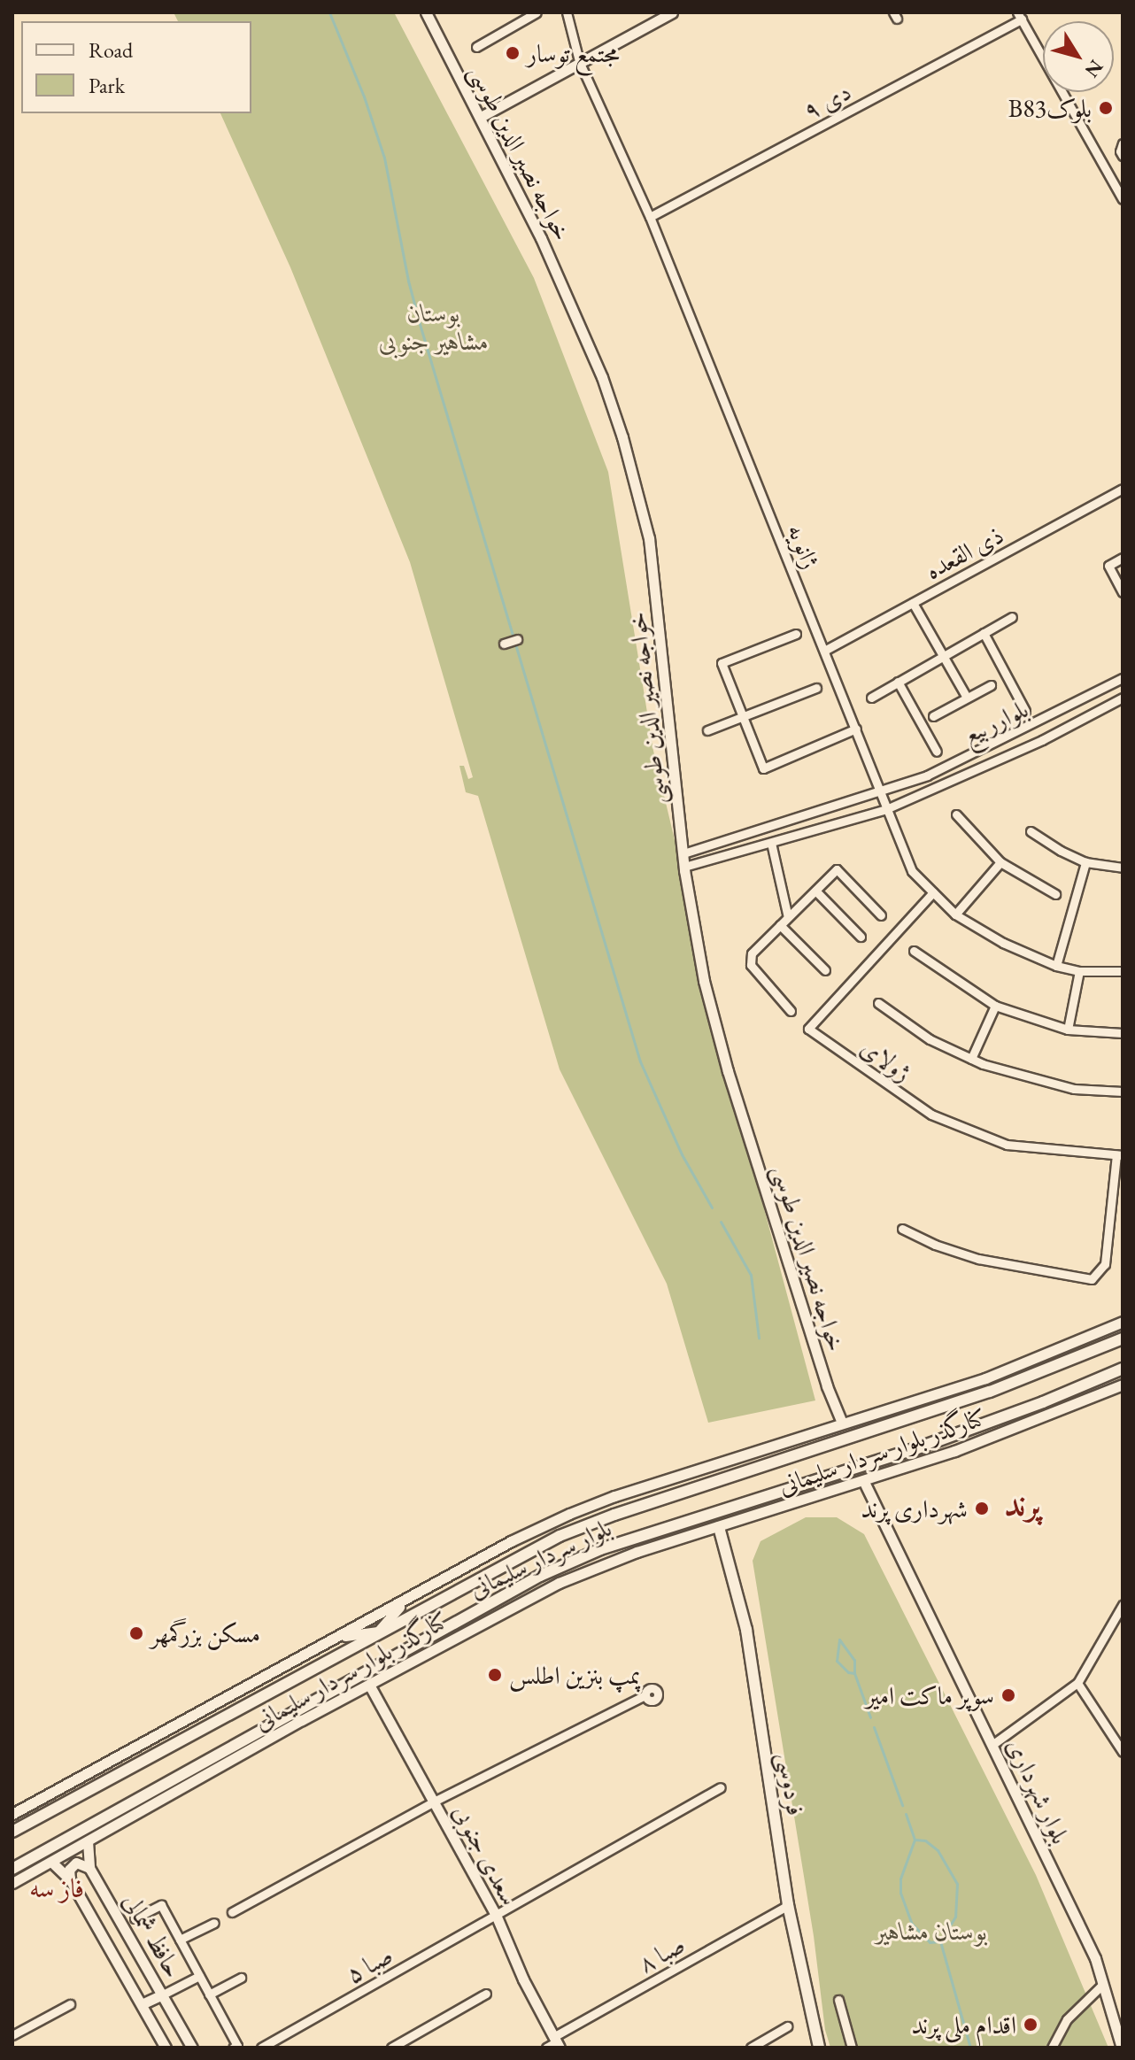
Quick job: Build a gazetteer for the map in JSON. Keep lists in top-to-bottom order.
{
  "streets": {
    "main road": ["بلوار سردار سلیمانی", "فردوسی"],
    "street": [
      "۹ دی",
      "خواجه نصیر الدین طوسی",
      "ژانویه",
      "ذی القعده",
      "بلوارربیع",
      "ژولای",
      "کنارگذر بلوار سردار سلیمانی",
      "بلوار شهرداری",
      "سعدی جنوبی",
      "حافظ شمالی",
      "صبا ۸",
      "صبا ۵"
    ]
  },
  "crossings": [
    ["۹ دی", "ژانویه"],
    ["خواجه نصیر الدین طوسی", "بلوارربیع"],
    ["خواجه نصیر الدین طوسی", "کنارگذر بلوار سردار سلیمانی"],
    ["ژانویه", "ذی القعده"],
    ["ژانویه", "بلوارربیع"],
    ["ژانویه", "ژولای"],
    ["کنارگذر بلوار سردار سلیمانی", "فردوسی"],
    ["کنارگذر بلوار سردار سلیمانی", "بلوار شهرداری"],
    ["کنارگذر بلوار سردار سلیمانی", "سعدی جنوبی"],
    ["کنارگذر بلوار سردار سلیمانی", "حافظ شمالی"],
    ["فردوسی", "صبا ۸"],
    ["سعدی جنوبی", "صبا ۸"],
    ["سعدی جنوبی", "صبا ۵"]
  ],
  "districts": ["پرند", "فاز سه"],
  "parks": ["بوستان مشاهیر جنوبی", "بوستان مشاهیر"],
  "places": [
    "مجتمع توسار",
    "B83بلوک",
    "شهرداری پرند",
    "مسکن بزرگمهر",
    "پمپ بنزین اطلس",
    "سوپر ماکت امیر",
    "اقدام ملی پرند"
  ],
  "legend": ["Road", "Park"],
  "north": "bottom right"
}
